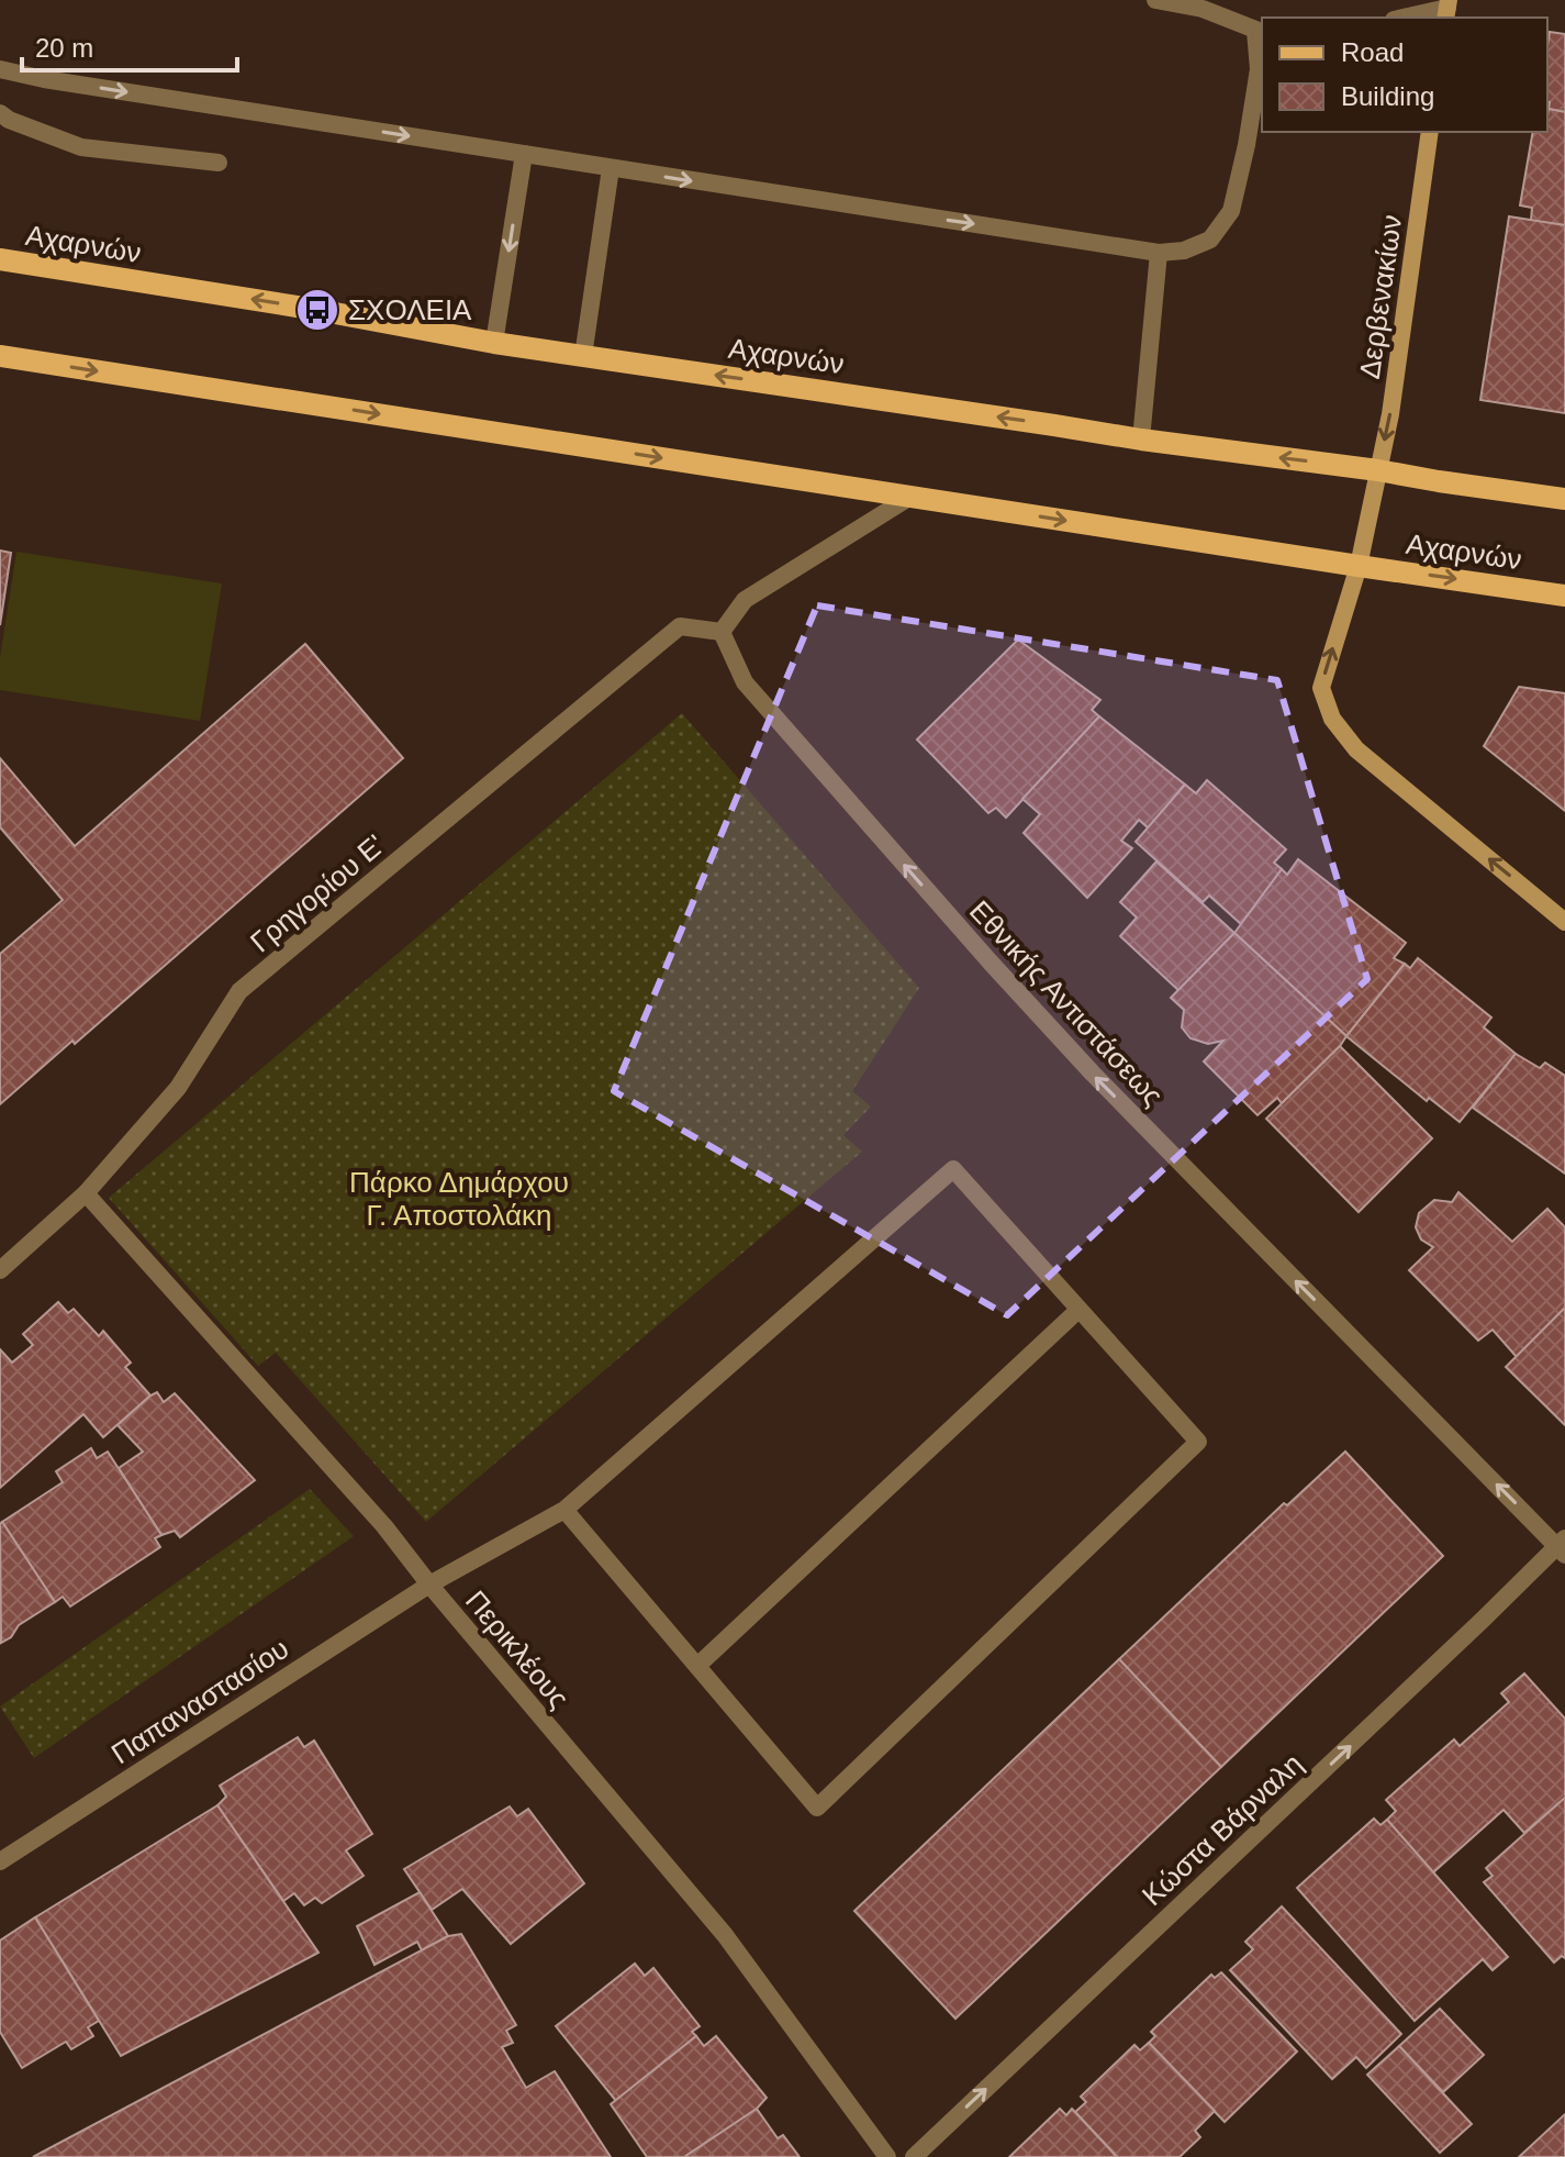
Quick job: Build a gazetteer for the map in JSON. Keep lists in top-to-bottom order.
{
  "streets": {
    "main road": ["Αχαρνών"],
    "street": [
      "Δερβενακίων",
      "Γρηγορίου Ε'",
      "Εθνικής Αντιστάσεως",
      "Περικλέους",
      "Παπαναστασίου",
      "Κώστα Βάρναλη"
    ]
  },
  "crossings": [
    ["Αχαρνών", "Δερβενακίων"],
    ["Γρηγορίου Ε'", "Εθνικής Αντιστάσεως"],
    ["Γρηγορίου Ε'", "Περικλέους"],
    ["Εθνικής Αντιστάσεως", "Κώστα Βάρναλη"],
    ["Περικλέους", "Παπαναστασίου"]
  ],
  "one_way": ["Εθνικής Αντιστάσεως", "Κώστα Βάρναλη"],
  "parks": ["Πάρκο Δημάρχου Γ. Αποστολάκη"],
  "places": {
    "bus stop": ["ΣΧΟΛΕΙΑ"]
  },
  "legend": ["Road", "Building"],
  "scale_bar": "20 m"
}
